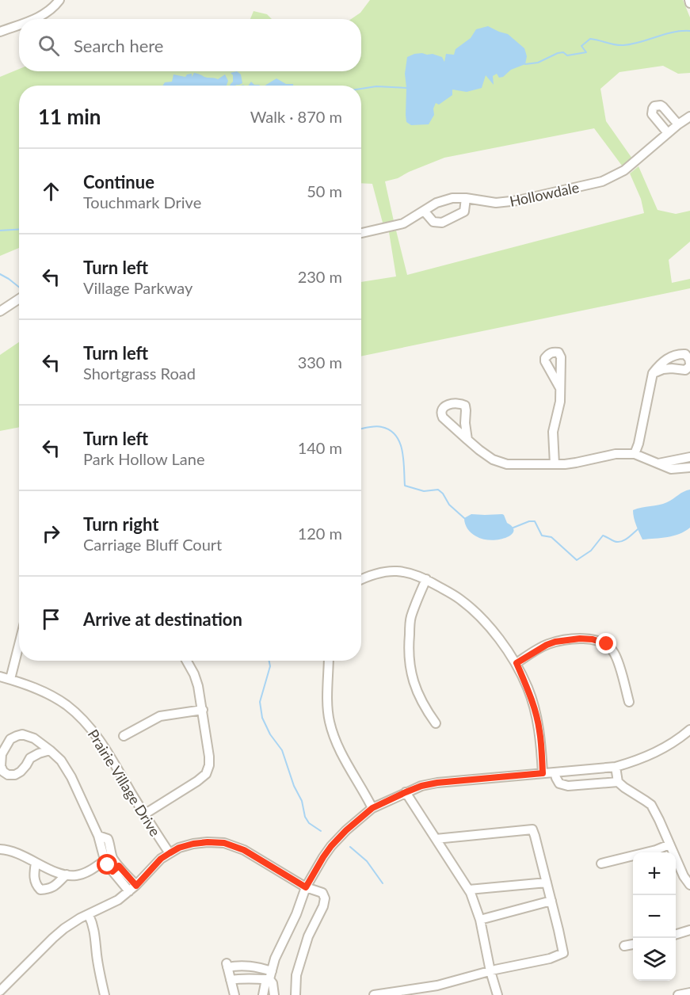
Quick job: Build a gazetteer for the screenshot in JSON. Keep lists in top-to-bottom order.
{
  "streets": {
    "street": ["Hollowdale", "Prairie Village Drive"]
  },
  "page": {
    "search": "Search here",
    "heading": ["11 min", "Walk · 870 m"],
    "list": [
      ["Continue", "Touchmark Drive", "50 m"],
      ["Turn left", "Village Parkway", "230 m"],
      ["Turn left", "Shortgrass Road", "330 m"],
      ["Turn left", "Park Hollow Lane", "140 m"],
      ["Turn right", "Carriage Bluff Court", "120 m"],
      "Arrive at destination"
    ],
    "map_buttons": ["+", "−"]
  }
}
